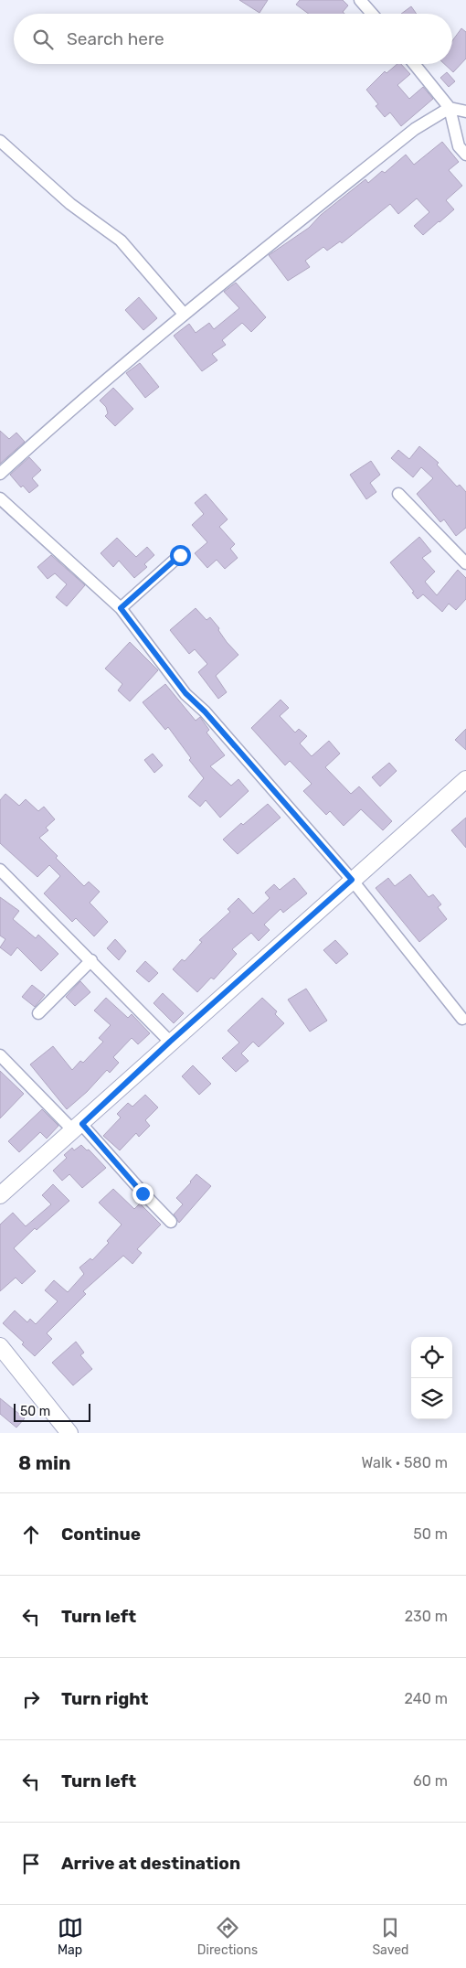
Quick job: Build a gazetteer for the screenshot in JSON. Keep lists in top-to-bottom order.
{
  "scale_bar": "50 m",
  "page": {
    "search": "Search here",
    "scale": "50 m",
    "heading": ["8 min", "Walk · 580 m"],
    "list": [
      ["Continue", "50 m"],
      ["Turn left", "230 m"],
      ["Turn right", "240 m"],
      ["Turn left", "60 m"],
      "Arrive at destination"
    ],
    "nav": ["Map", "Directions", "Saved"]
  }
}
